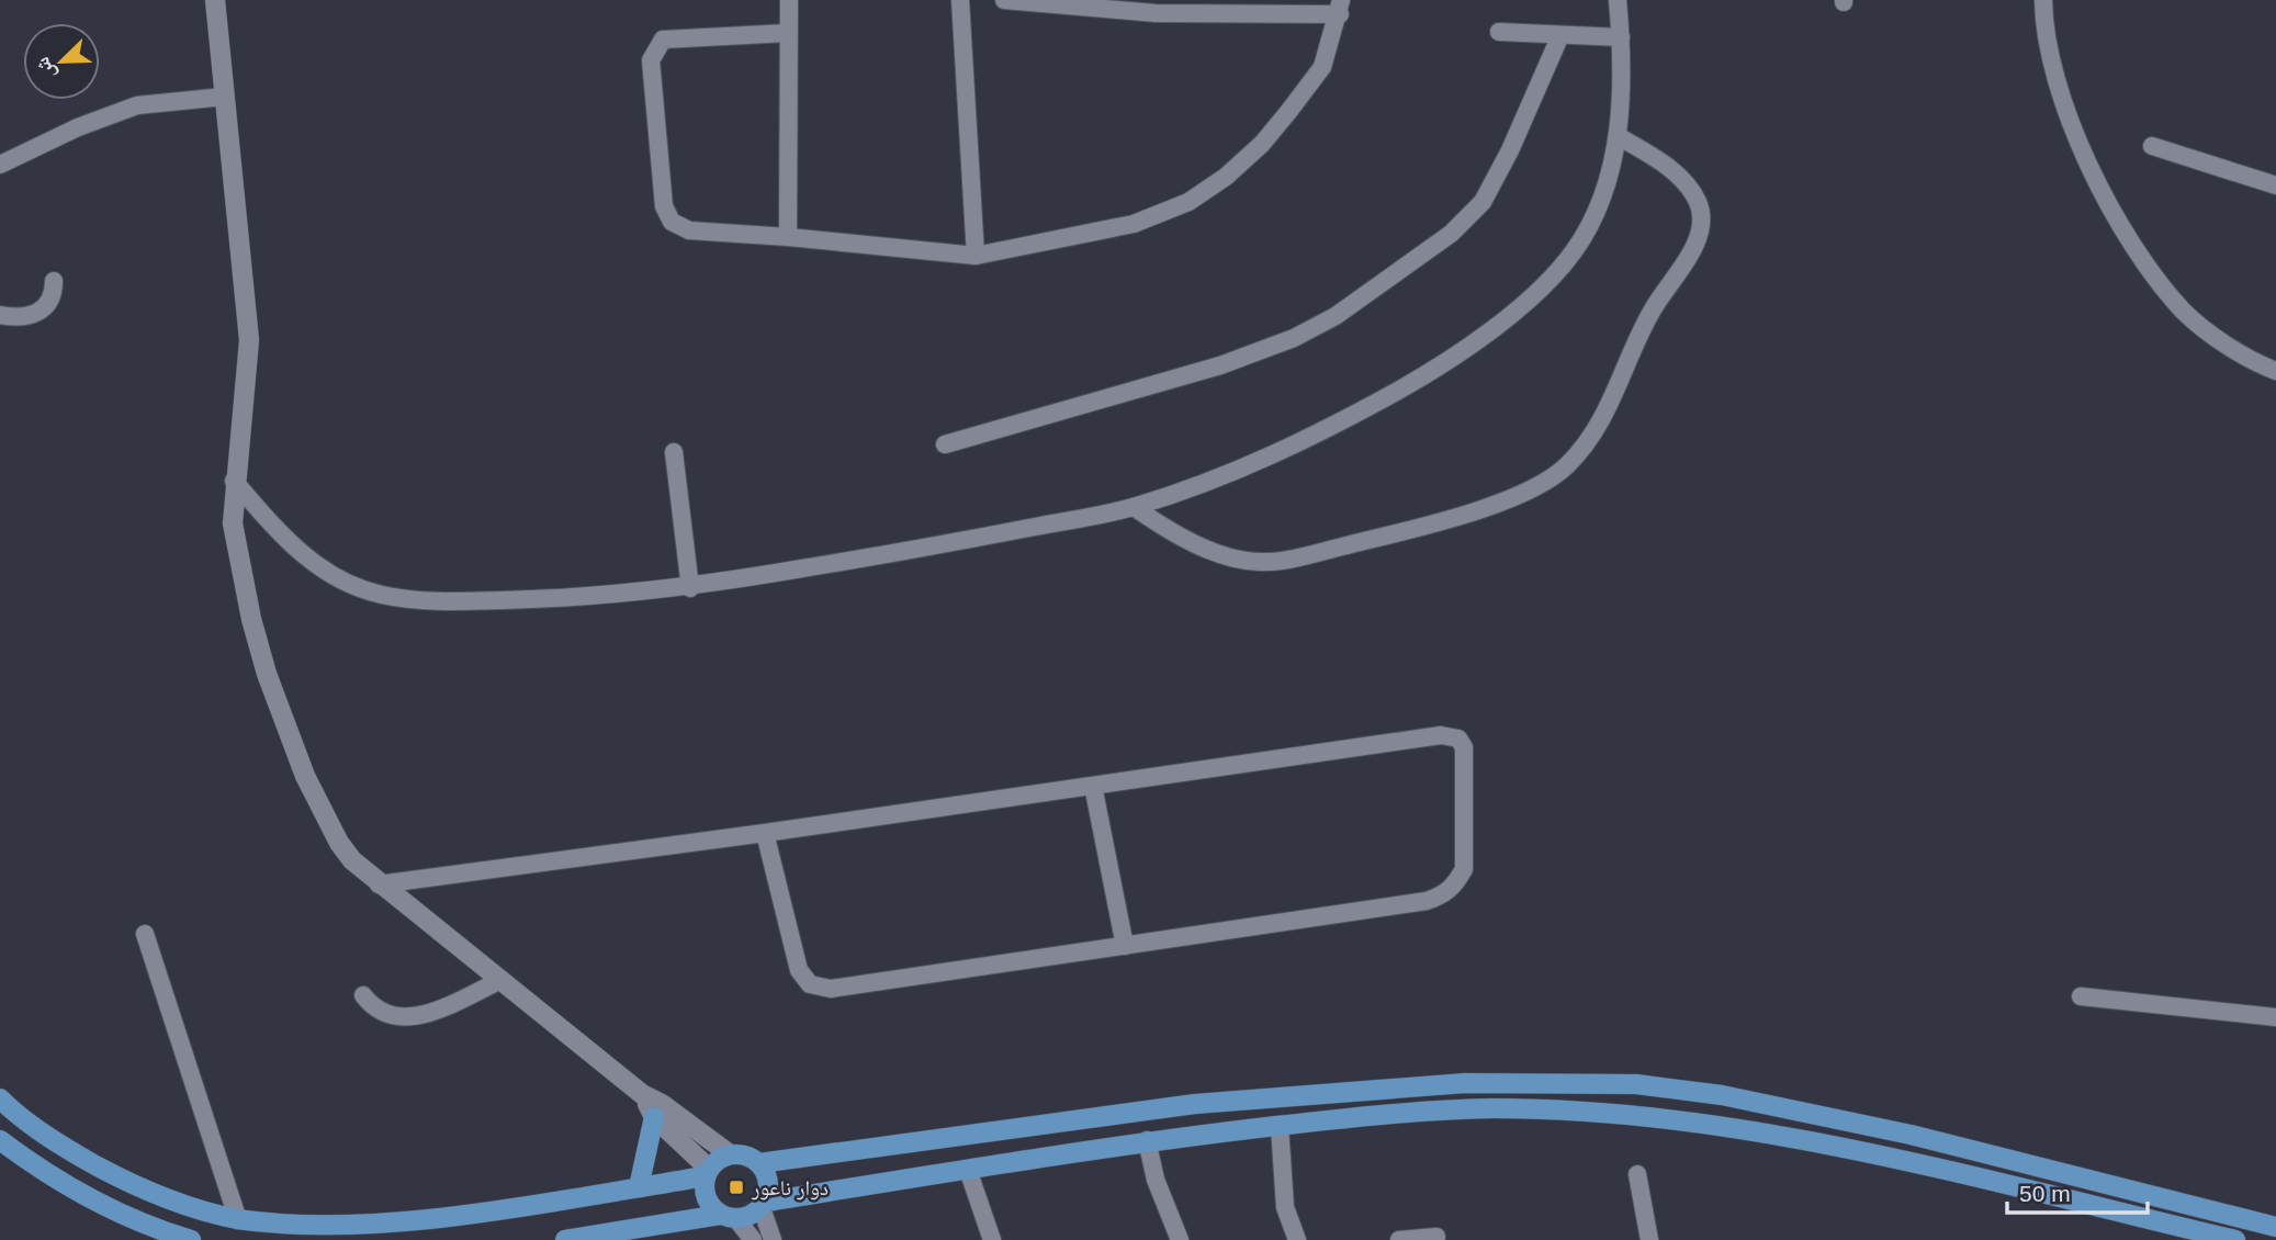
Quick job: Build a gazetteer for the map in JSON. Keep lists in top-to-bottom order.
{
  "places": {
    "transit": ["دوار ناعور"]
  },
  "scale_bar": "50 m",
  "north": "bottom left"
}
